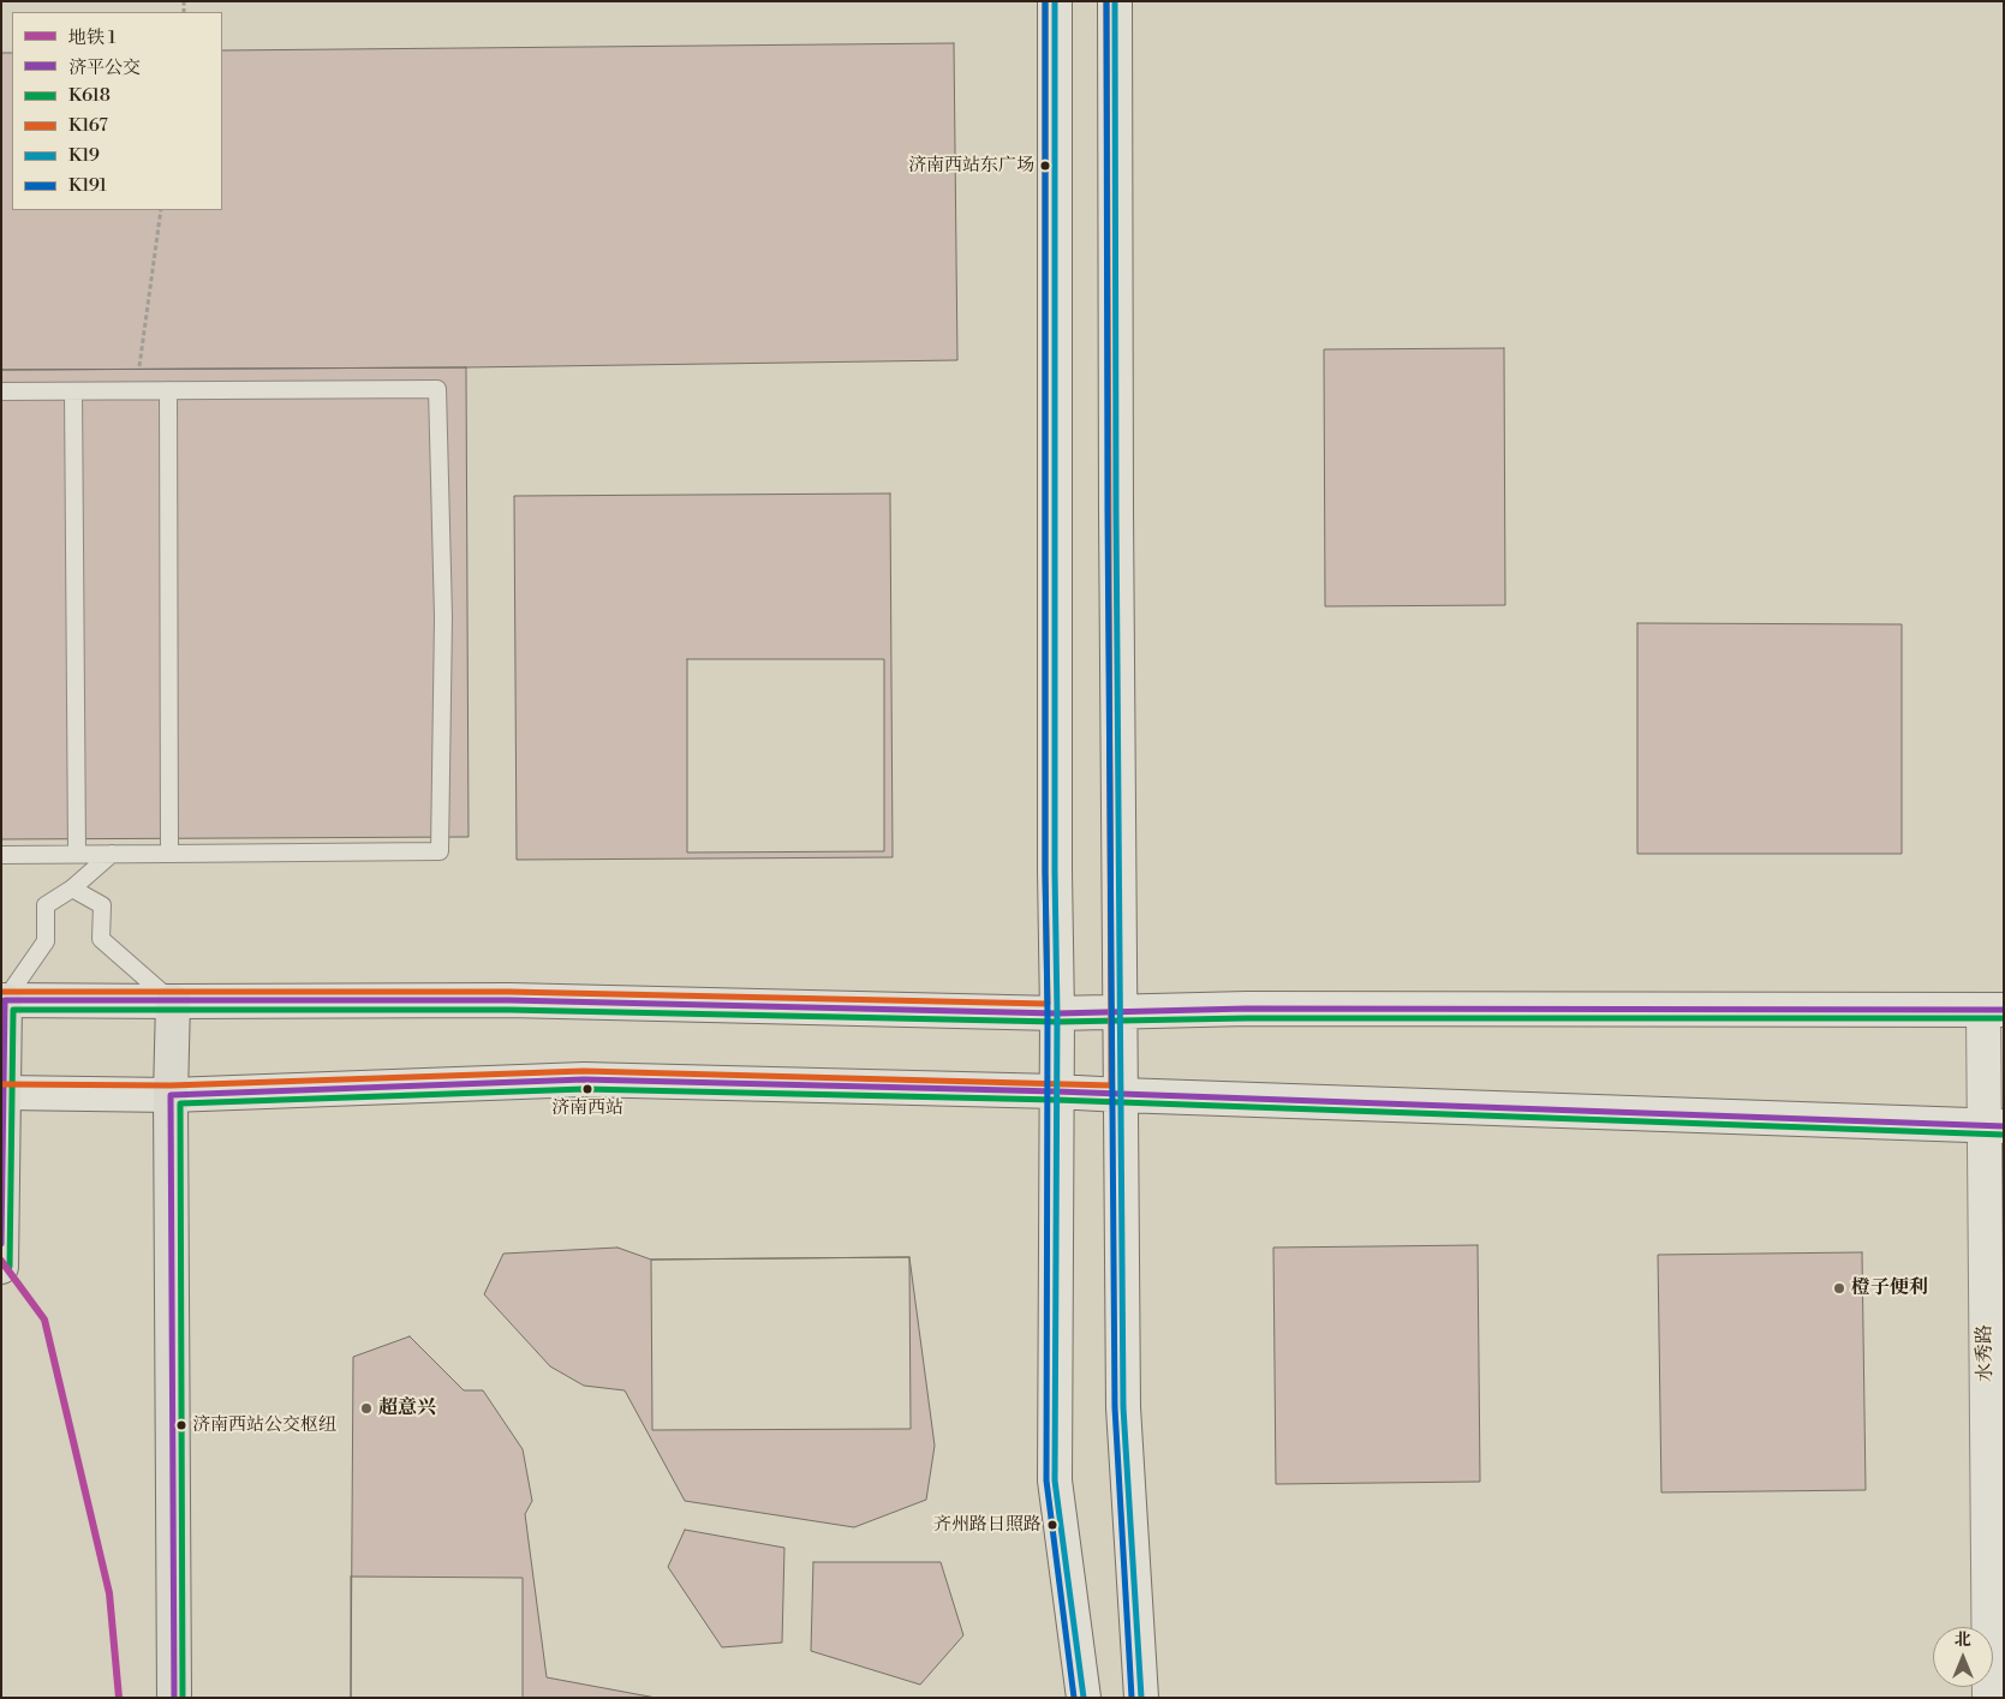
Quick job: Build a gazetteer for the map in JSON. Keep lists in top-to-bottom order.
{
  "streets": {
    "main road": ["水秀路"]
  },
  "places": [
    "济南西站东广场",
    "济南西站",
    "橙子便利",
    "超意兴",
    "济南西站公交枢纽",
    "齐州路日照路"
  ],
  "lines": [
    "transit line K167",
    "transit line K19",
    "transit line K191",
    "transit line 济平公交",
    "transit line K618",
    "metro line 1"
  ],
  "legend": [
    "地铁 1",
    "济平公交",
    "K618",
    "K167",
    "K19",
    "K191"
  ],
  "north": "top"
}
